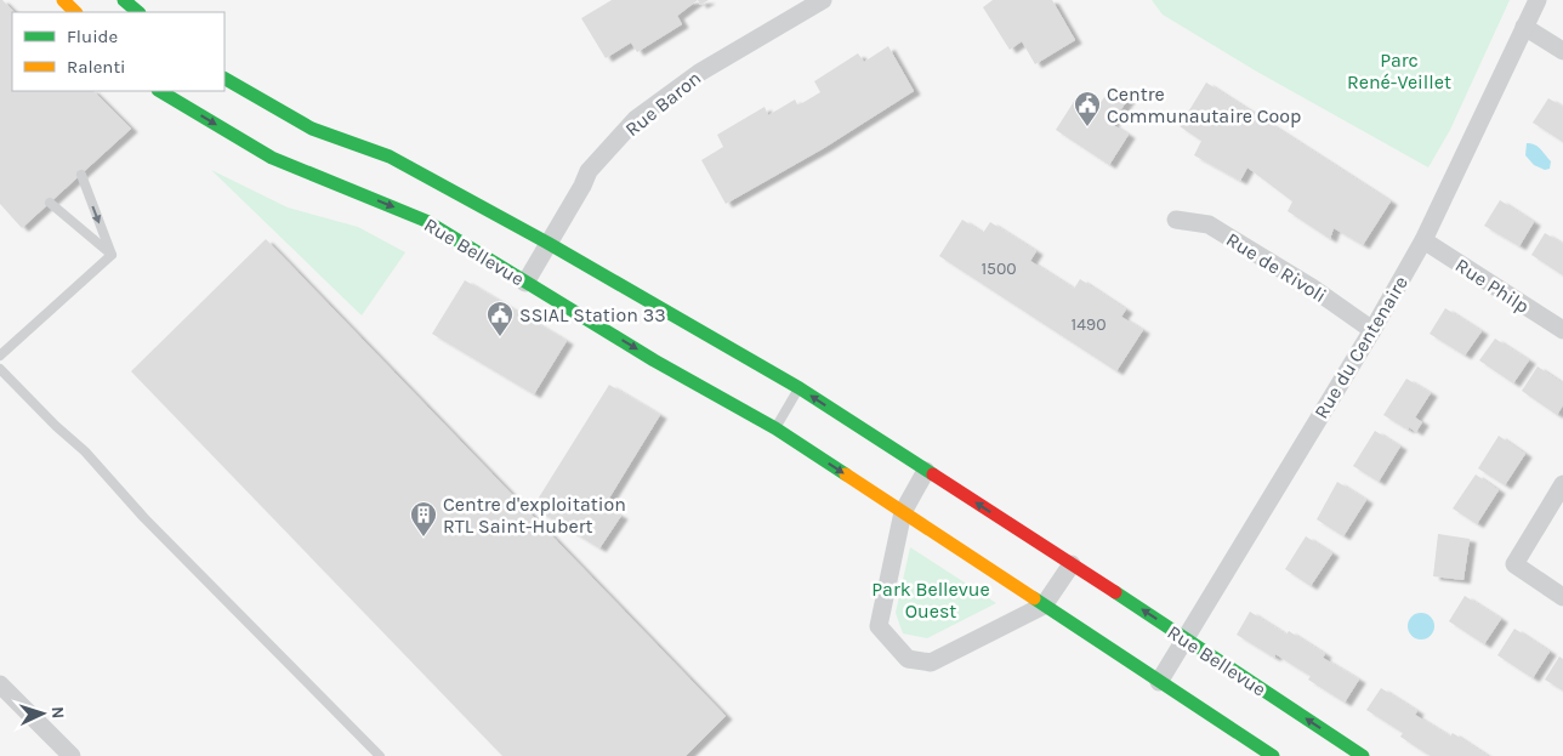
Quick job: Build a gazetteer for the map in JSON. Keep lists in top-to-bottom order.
{
  "streets": {
    "street": [
      "Rue Baron",
      "Rue Bellevue",
      "Rue de Rivoli",
      "Rue Philp",
      "Rue du Centenaire"
    ]
  },
  "crossings": [
    ["Rue Baron", "Rue Bellevue"],
    ["Rue Bellevue", "Rue du Centenaire"],
    ["Rue de Rivoli", "Rue du Centenaire"],
    ["Rue Philp", "Rue du Centenaire"]
  ],
  "parks": ["Parc René-Veillet", "Park Bellevue Ouest"],
  "places": {
    "public building": ["Centre Communautaire Coop", "SSIAL Station 33"],
    "building": ["Centre d'exploitation RTL Saint-Hubert"]
  },
  "house_numbers": ["1500", "1490"],
  "legend": ["Fluide", "Ralenti"],
  "north": "right"
}
